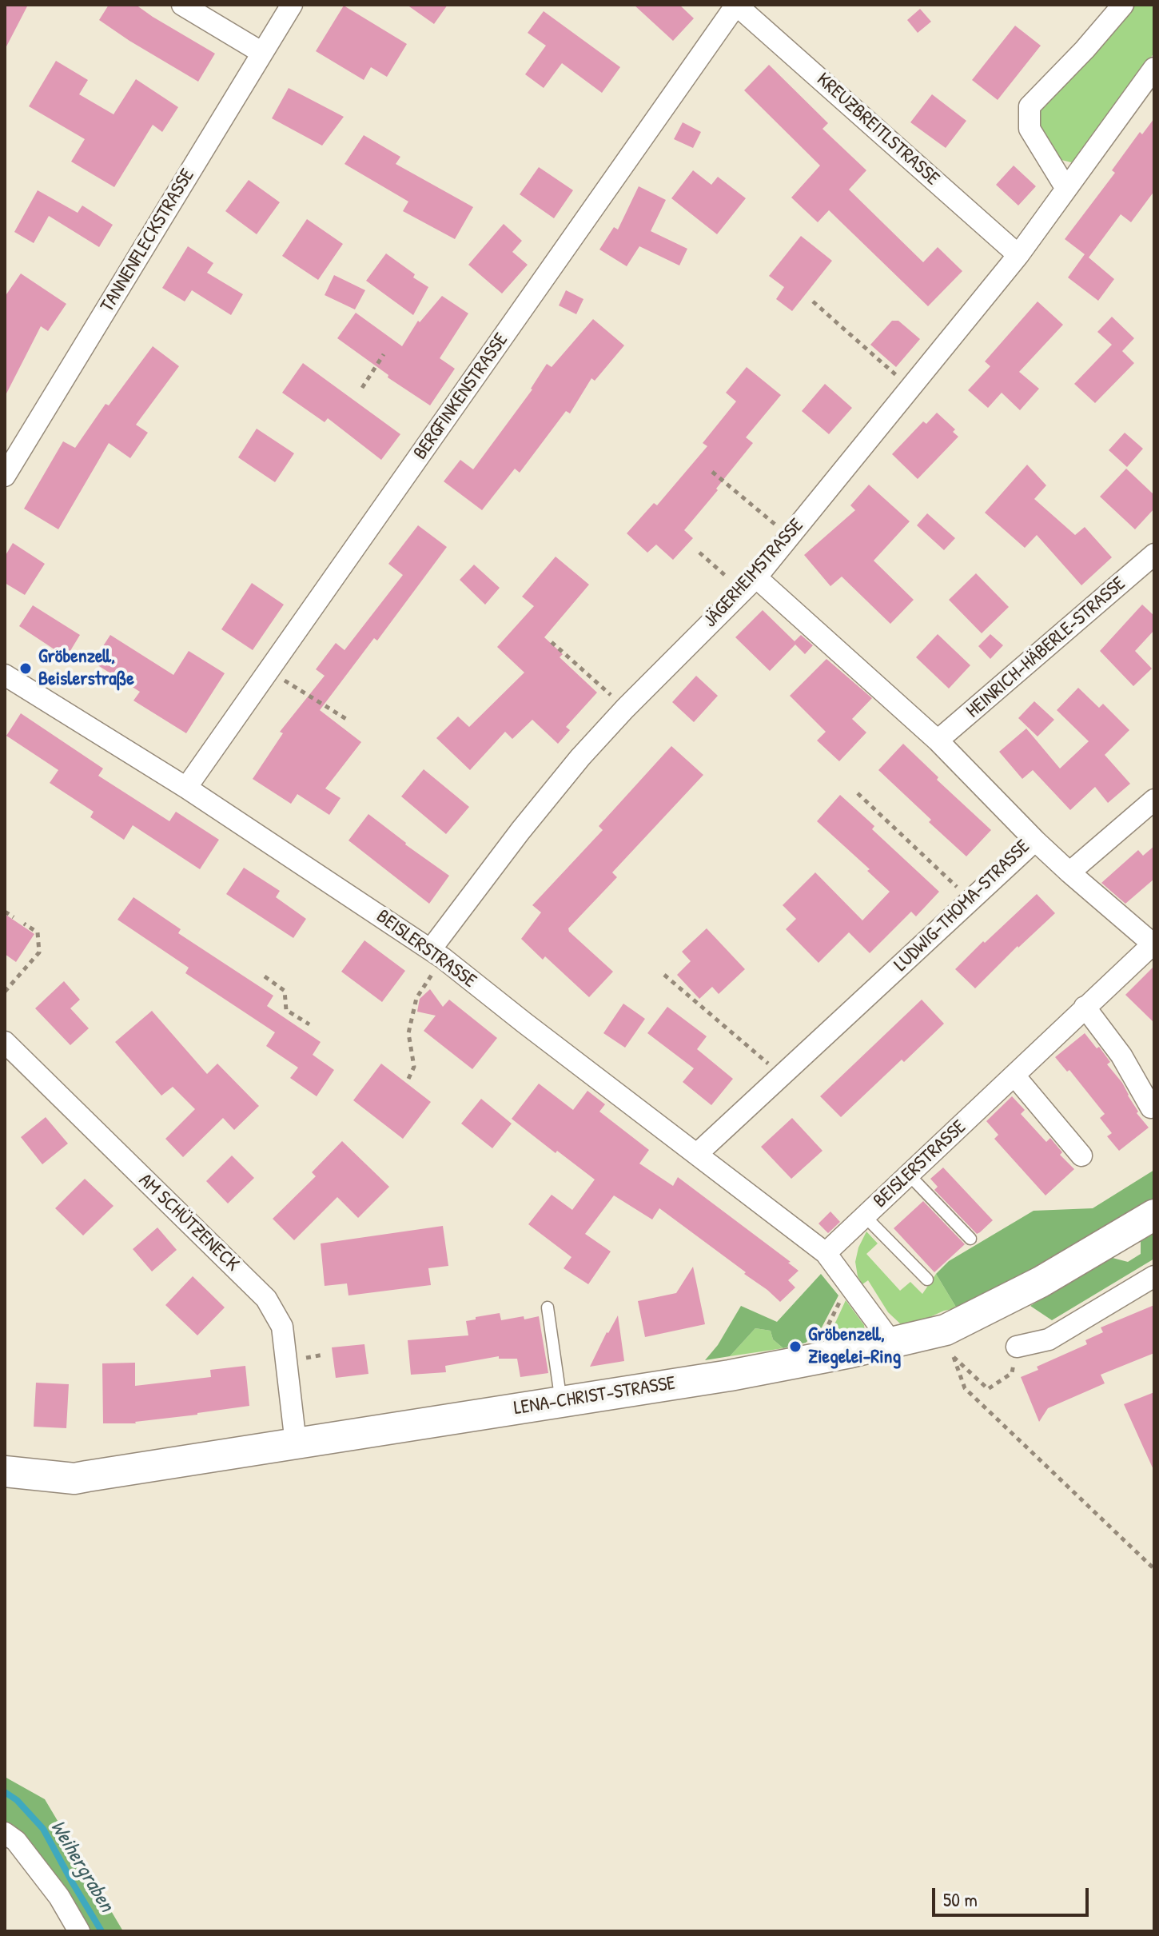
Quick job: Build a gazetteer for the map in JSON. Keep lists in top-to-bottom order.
{
  "streets": {
    "street": [
      "KREUZBREITLSTRASSE",
      "TANNENFLECKSTRASSE",
      "BERGFINKENSTRASSE",
      "JÄGERHEIMSTRASSE",
      "HEINRICH-HÄBERLE-STRASSE",
      "LUDWIG-THOMA-STRASSE",
      "BEISLERSTRASSE",
      "AM SCHÜTZENECK",
      "LENA-CHRIST-STRASSE"
    ]
  },
  "crossings": [
    ["KREUZBREITLSTRASSE", "BERGFINKENSTRASSE"],
    ["KREUZBREITLSTRASSE", "JÄGERHEIMSTRASSE"],
    ["BERGFINKENSTRASSE", "BEISLERSTRASSE"],
    ["JÄGERHEIMSTRASSE", "LUDWIG-THOMA-STRASSE"],
    ["JÄGERHEIMSTRASSE", "BEISLERSTRASSE"],
    ["HEINRICH-HÄBERLE-STRASSE", "LUDWIG-THOMA-STRASSE"],
    ["LUDWIG-THOMA-STRASSE", "BEISLERSTRASSE"],
    ["BEISLERSTRASSE", "LENA-CHRIST-STRASSE"],
    ["AM SCHÜTZENECK", "LENA-CHRIST-STRASSE"]
  ],
  "water": ["Weihergraben"],
  "places": ["Gröbenzell, Beislerstraße", "Gröbenzell, Ziegelei-Ring"],
  "scale_bar": "50 m"
}
